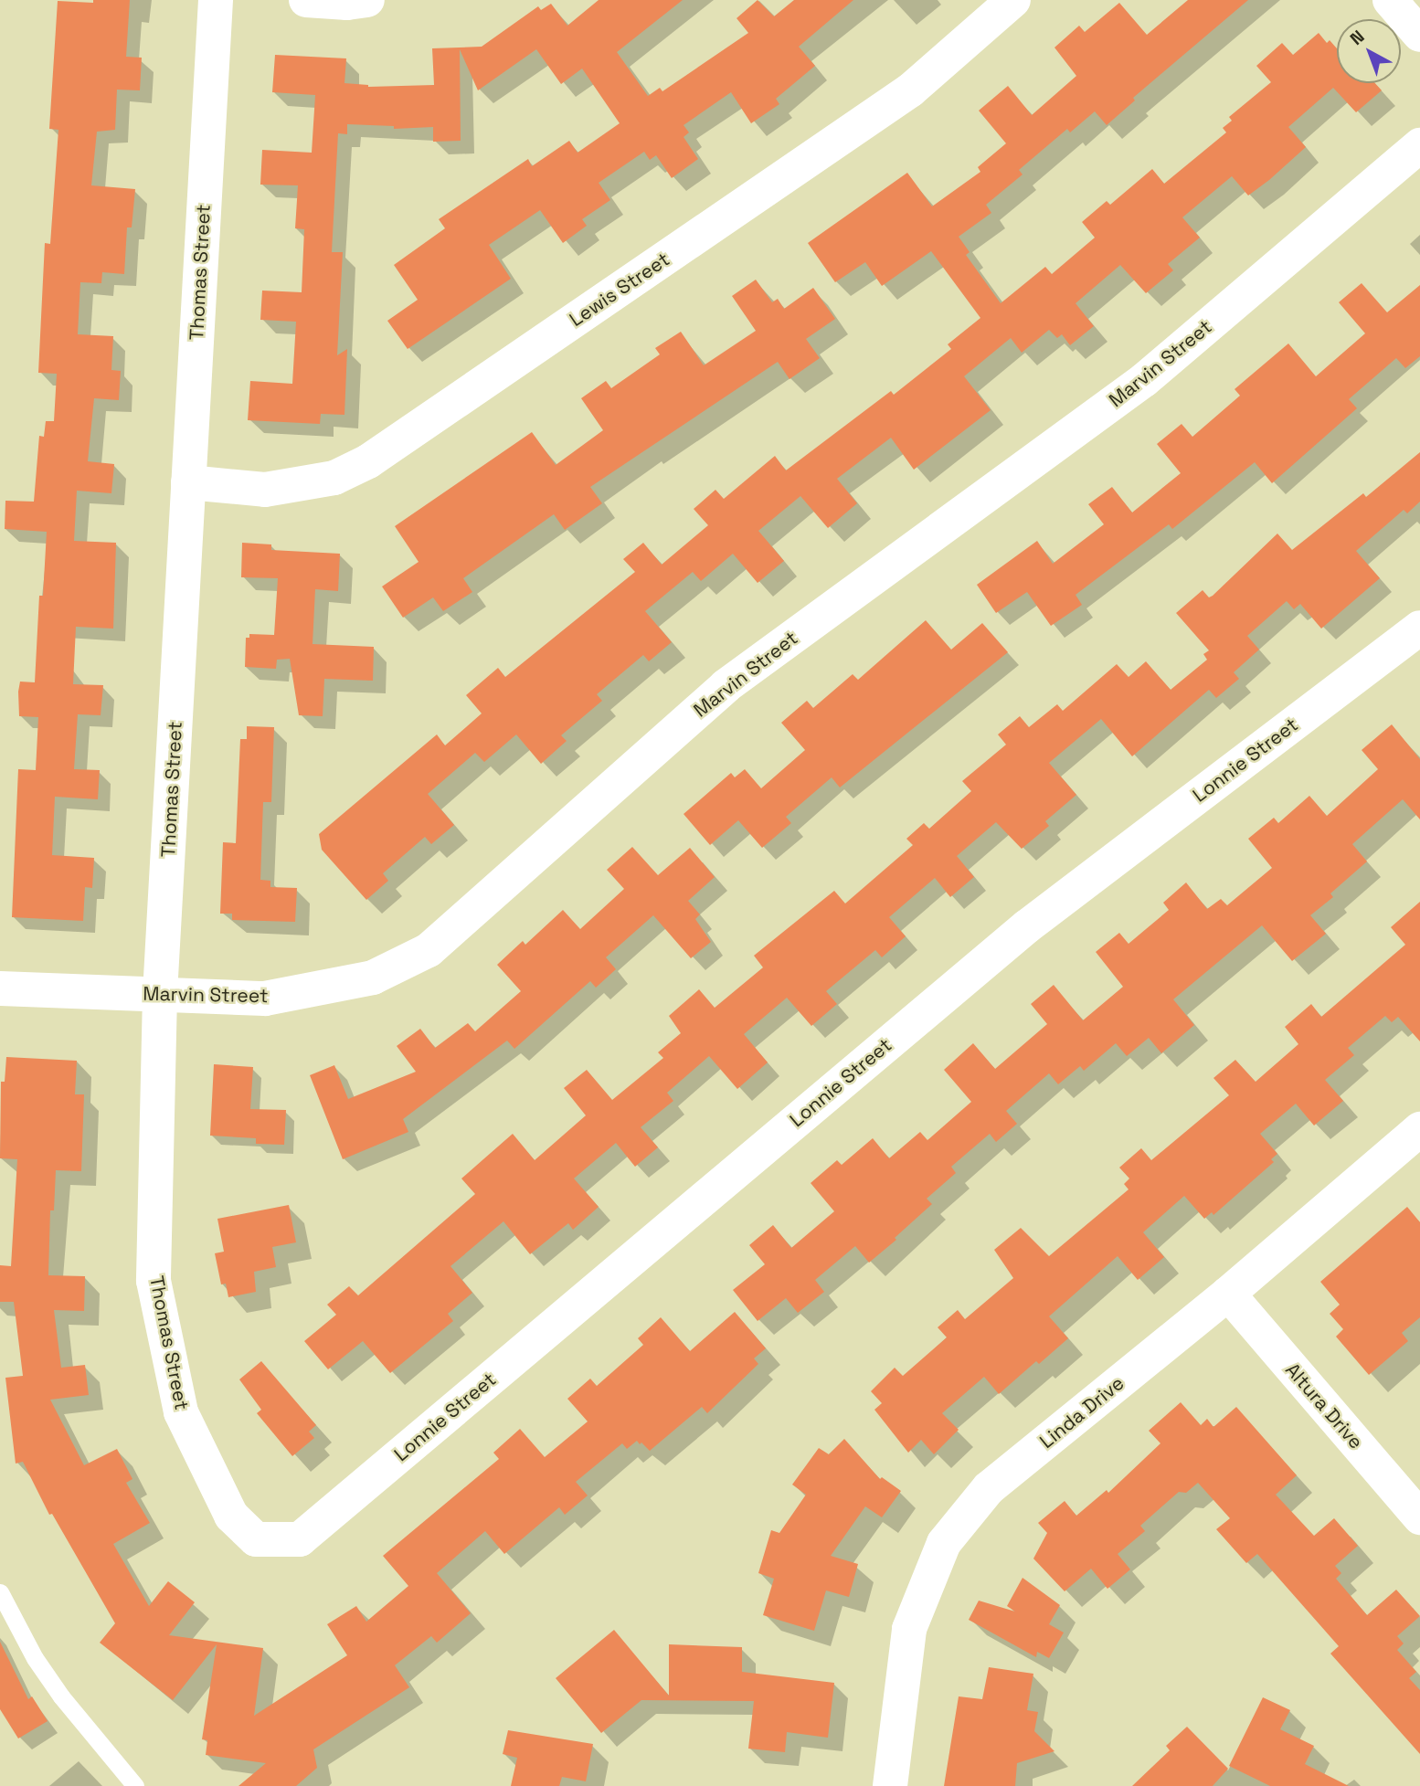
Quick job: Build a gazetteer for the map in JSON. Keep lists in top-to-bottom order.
{
  "streets": {
    "street": [
      "Thomas Street",
      "Lewis Street",
      "Marvin Street",
      "Lonnie Street",
      "Altura Drive",
      "Linda Drive"
    ]
  },
  "crossings": [
    ["Thomas Street", "Lewis Street"],
    ["Thomas Street", "Marvin Street"],
    ["Thomas Street", "Lonnie Street"],
    ["Altura Drive", "Linda Drive"]
  ],
  "north": "top left"
}
